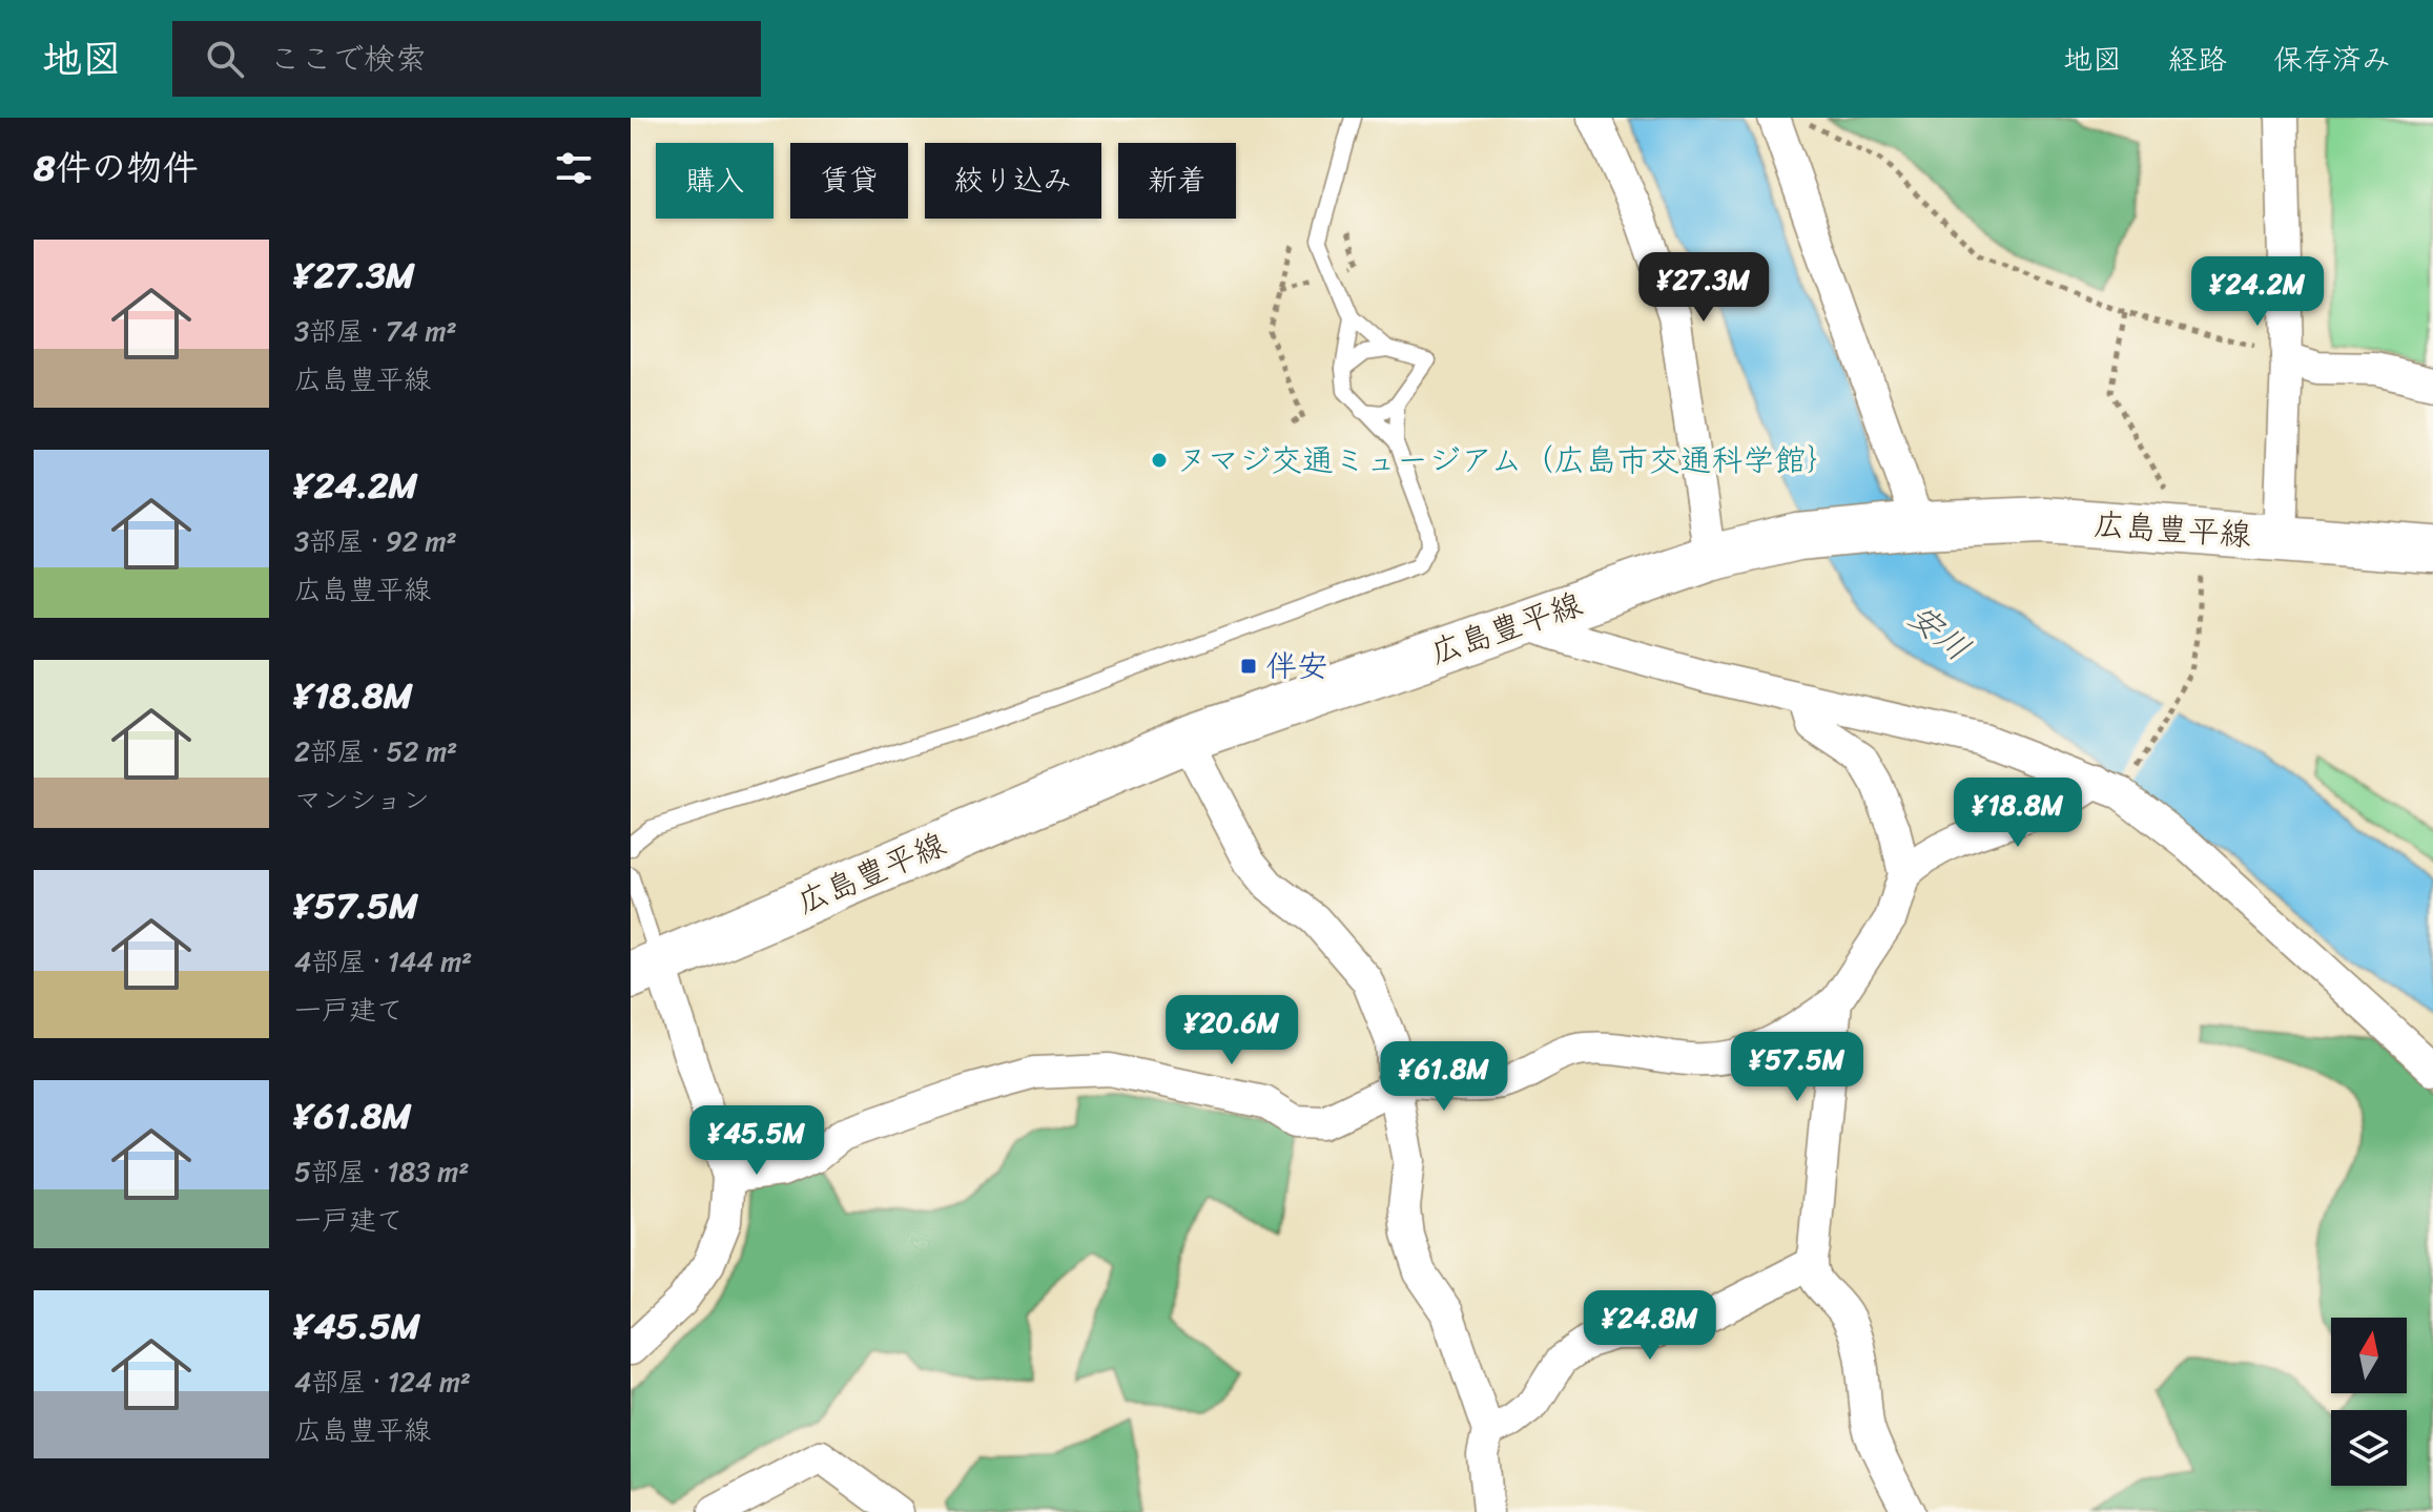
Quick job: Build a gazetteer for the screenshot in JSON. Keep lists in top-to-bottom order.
{
  "streets": {
    "main road": ["広島豊平線"]
  },
  "water": ["安川"],
  "places": {
    "other": ["ヌマジ交通ミュージアム（広島市交通科学館｝"],
    "transit": ["伴安"]
  },
  "north": "top",
  "page": {
    "header": "地図",
    "search": "ここで検索",
    "nav": ["地図", "経路", "保存済み"],
    "heading": "8件の物件",
    "chip": [
      "購入",
      "賃貸",
      "絞り込み",
      "新着"
    ],
    "list": [
      {
        "name": "¥27.3M",
        "note": "3部屋 · 74 m² · 広島豊平線"
      },
      {
        "name": "¥24.2M",
        "note": "3部屋 · 92 m² · 広島豊平線"
      },
      {
        "name": "¥18.8M",
        "note": "2部屋 · 52 m² · マンション"
      },
      {
        "name": "¥57.5M",
        "note": "4部屋 · 144 m² · 一戸建て"
      },
      {
        "name": "¥61.8M",
        "note": "5部屋 · 183 m² · 一戸建て"
      },
      {
        "name": "¥45.5M",
        "note": "4部屋 · 124 m² · 広島豊平線"
      }
    ],
    "price": [
      "¥27.3M",
      "¥24.2M",
      "¥18.8M",
      "¥20.6M",
      "¥57.5M",
      "¥61.8M",
      "¥45.5M",
      "¥24.8M"
    ]
  }
}
